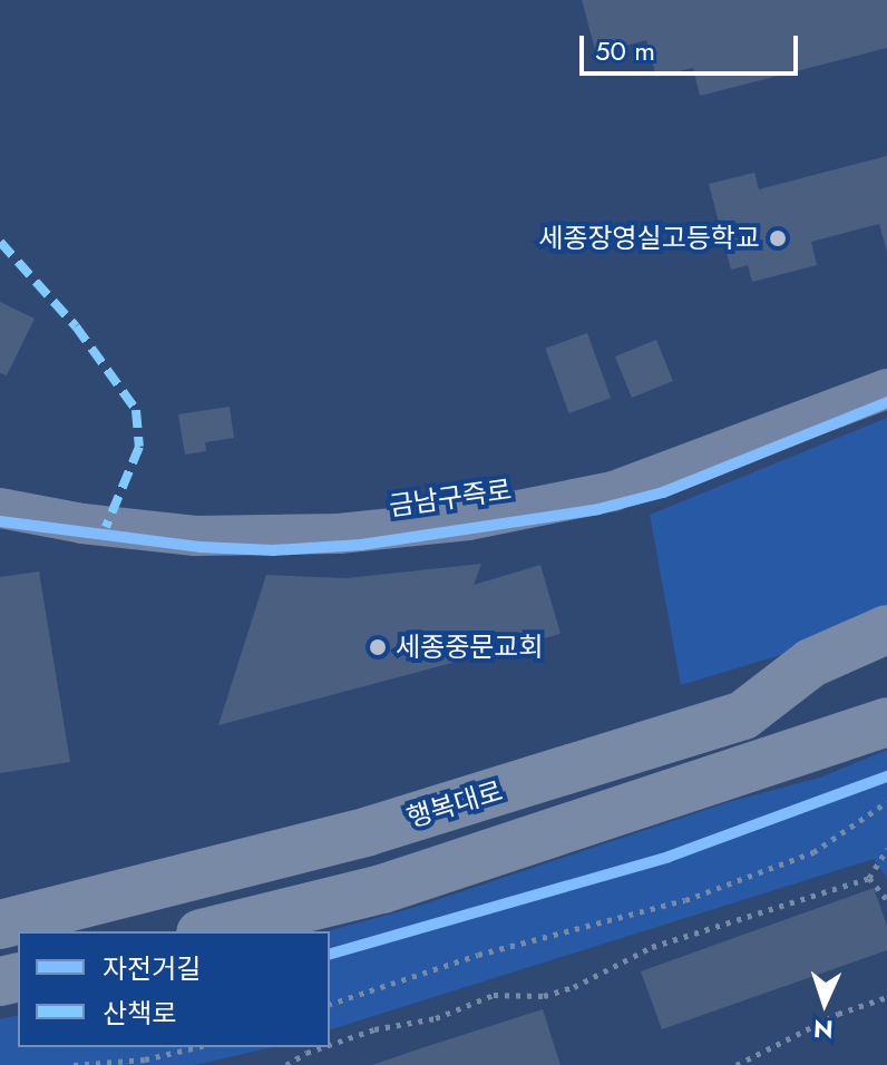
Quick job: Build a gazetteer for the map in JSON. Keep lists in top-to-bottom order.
{
  "streets": {
    "highway": ["행복대로"],
    "main road": ["금남구즉로"]
  },
  "places": ["세종장영실고등학교", "세종중문교회"],
  "legend": ["자전거길", "산책로"],
  "scale_bar": "50 m",
  "north": "bottom"
}
